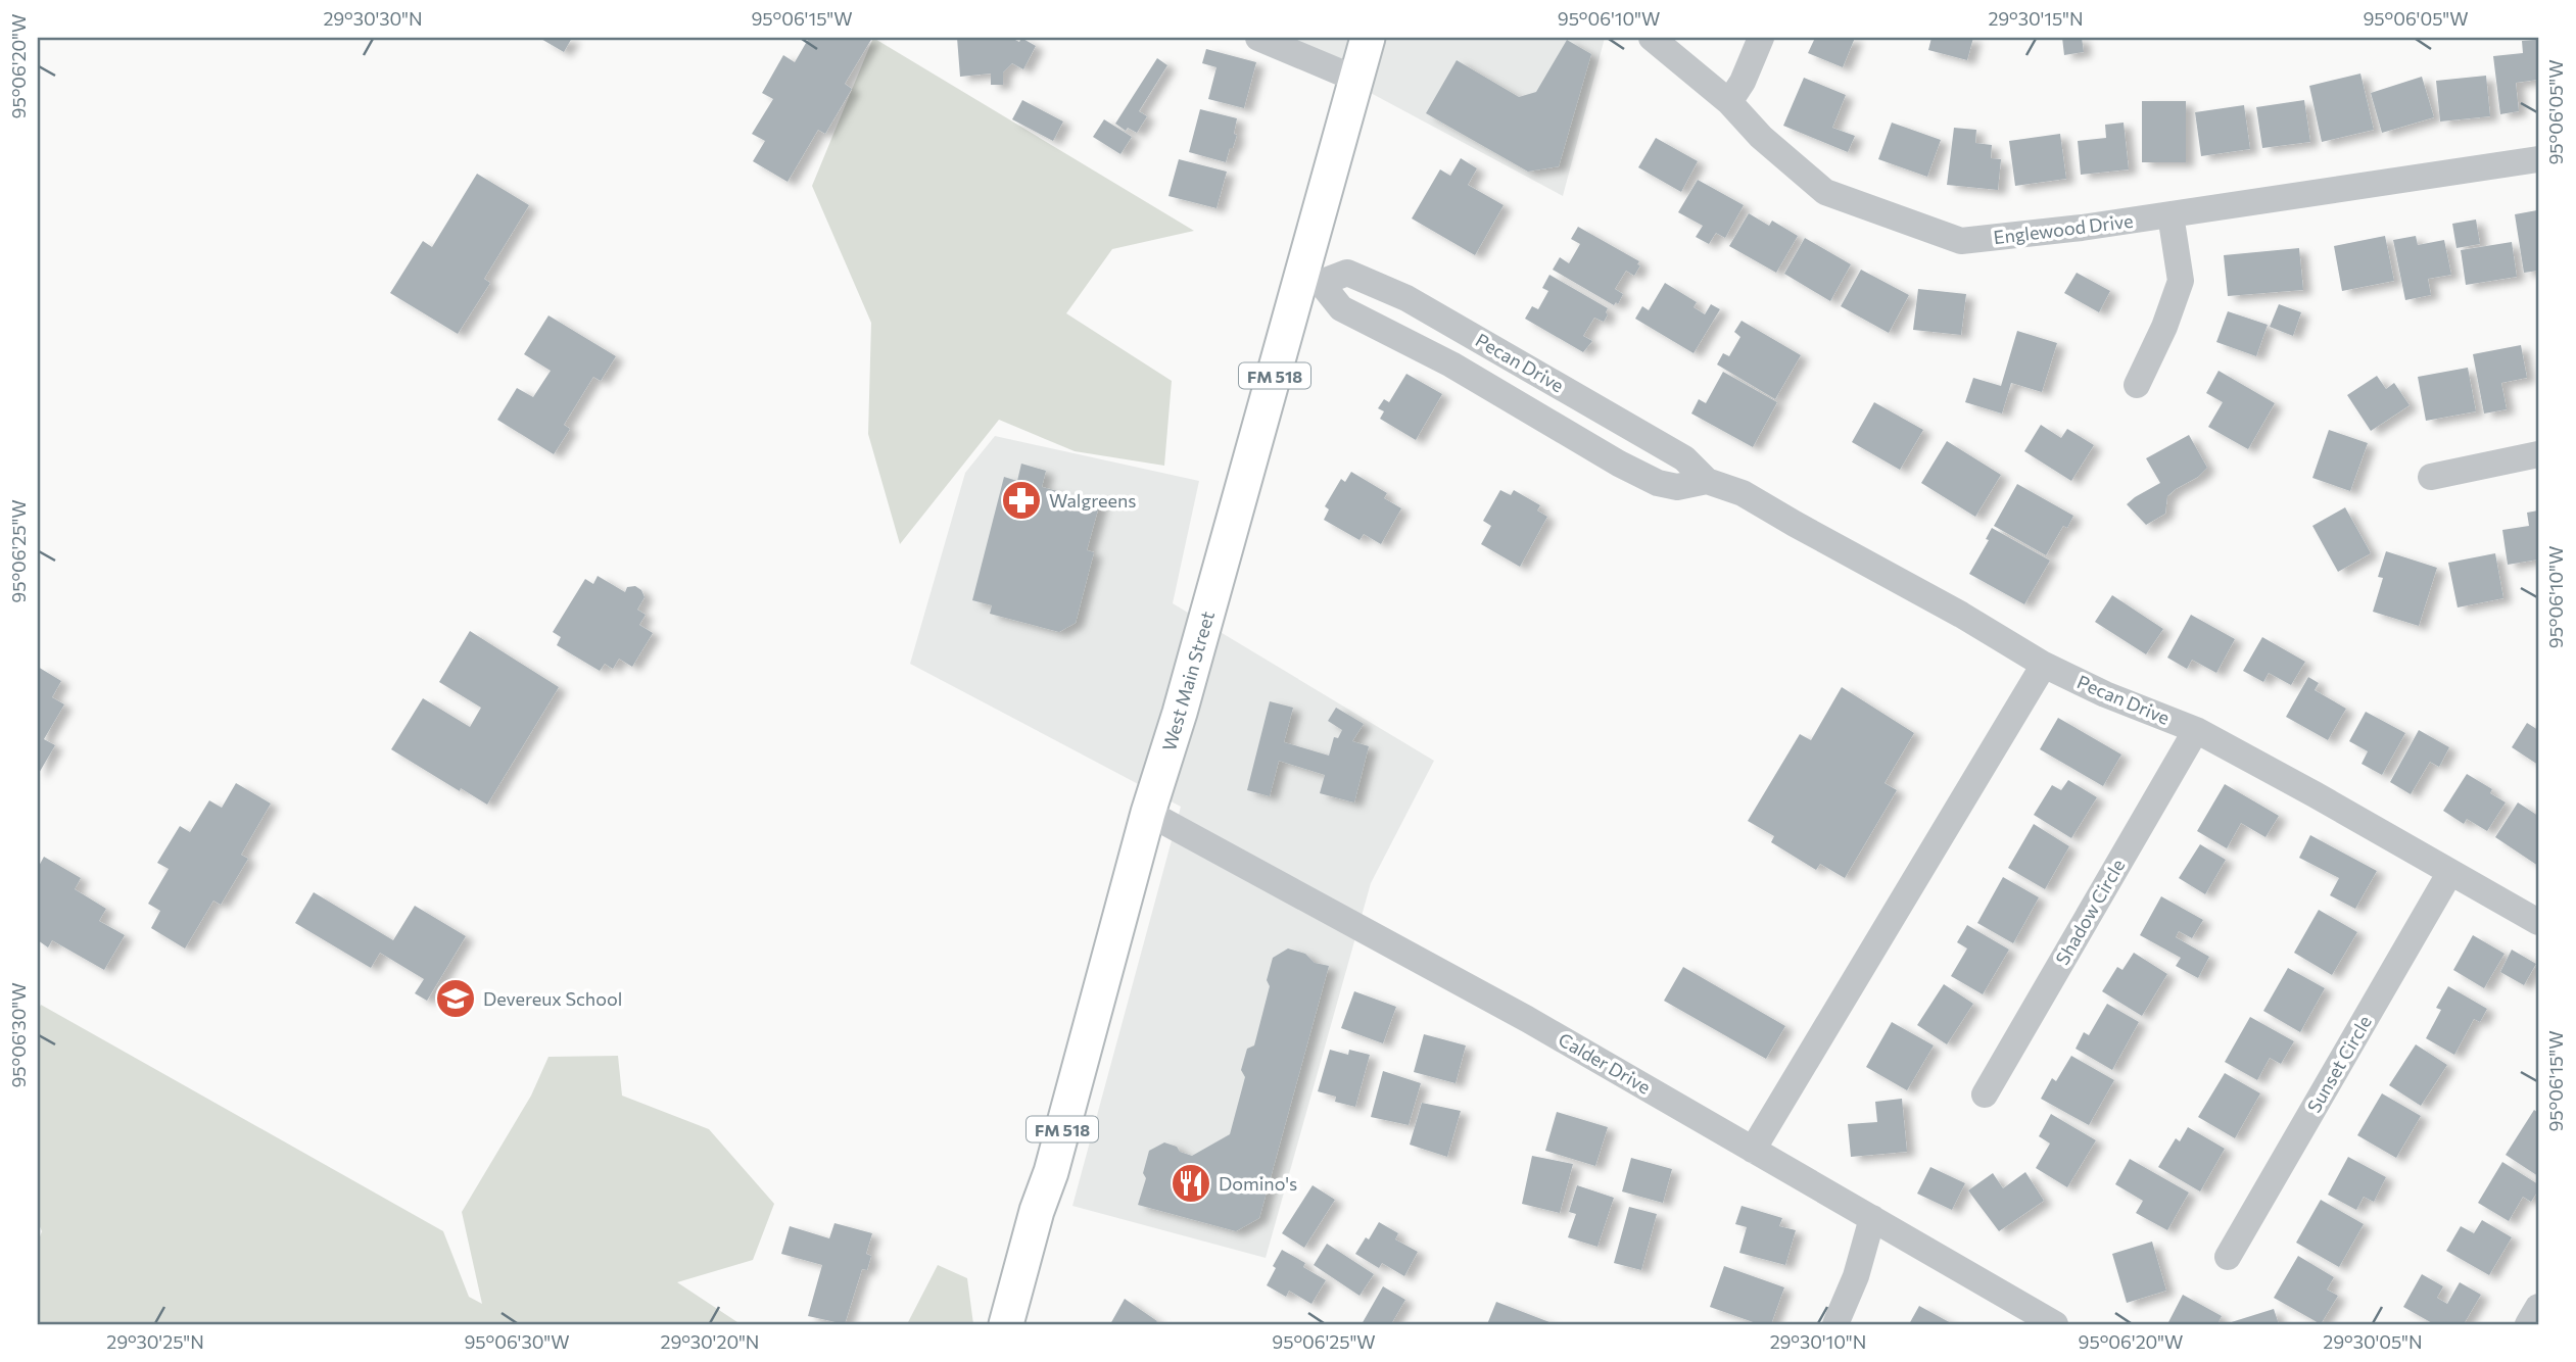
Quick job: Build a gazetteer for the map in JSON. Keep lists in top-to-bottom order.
{
  "streets": {
    "main road": ["FM 518", "West Main Street"],
    "street": [
      "Englewood Drive",
      "Pecan Drive",
      "Shadow Circle",
      "Calder Drive",
      "Sunset Circle"
    ]
  },
  "crossings": [
    ["Pecan Drive", "West Main Street"],
    ["Pecan Drive", "Shadow Circle"],
    ["Pecan Drive", "Sunset Circle"],
    ["West Main Street", "Calder Drive"]
  ],
  "places": {
    "pharmacy": ["Walgreens"],
    "school or university": ["Devereux School"],
    "restaurant": ["Domino's"]
  },
  "coordinates": [
    "29°30'30\"N",
    "95°06'15\"W",
    "95°06'10\"W",
    "29°30'15\"N",
    "95°06'05\"W",
    "95°06'20\"W",
    "95°06'25\"W",
    "95°06'30\"W",
    "29°30'25\"N",
    "29°30'20\"N",
    "29°30'10\"N",
    "29°30'05\"N"
  ]
}
